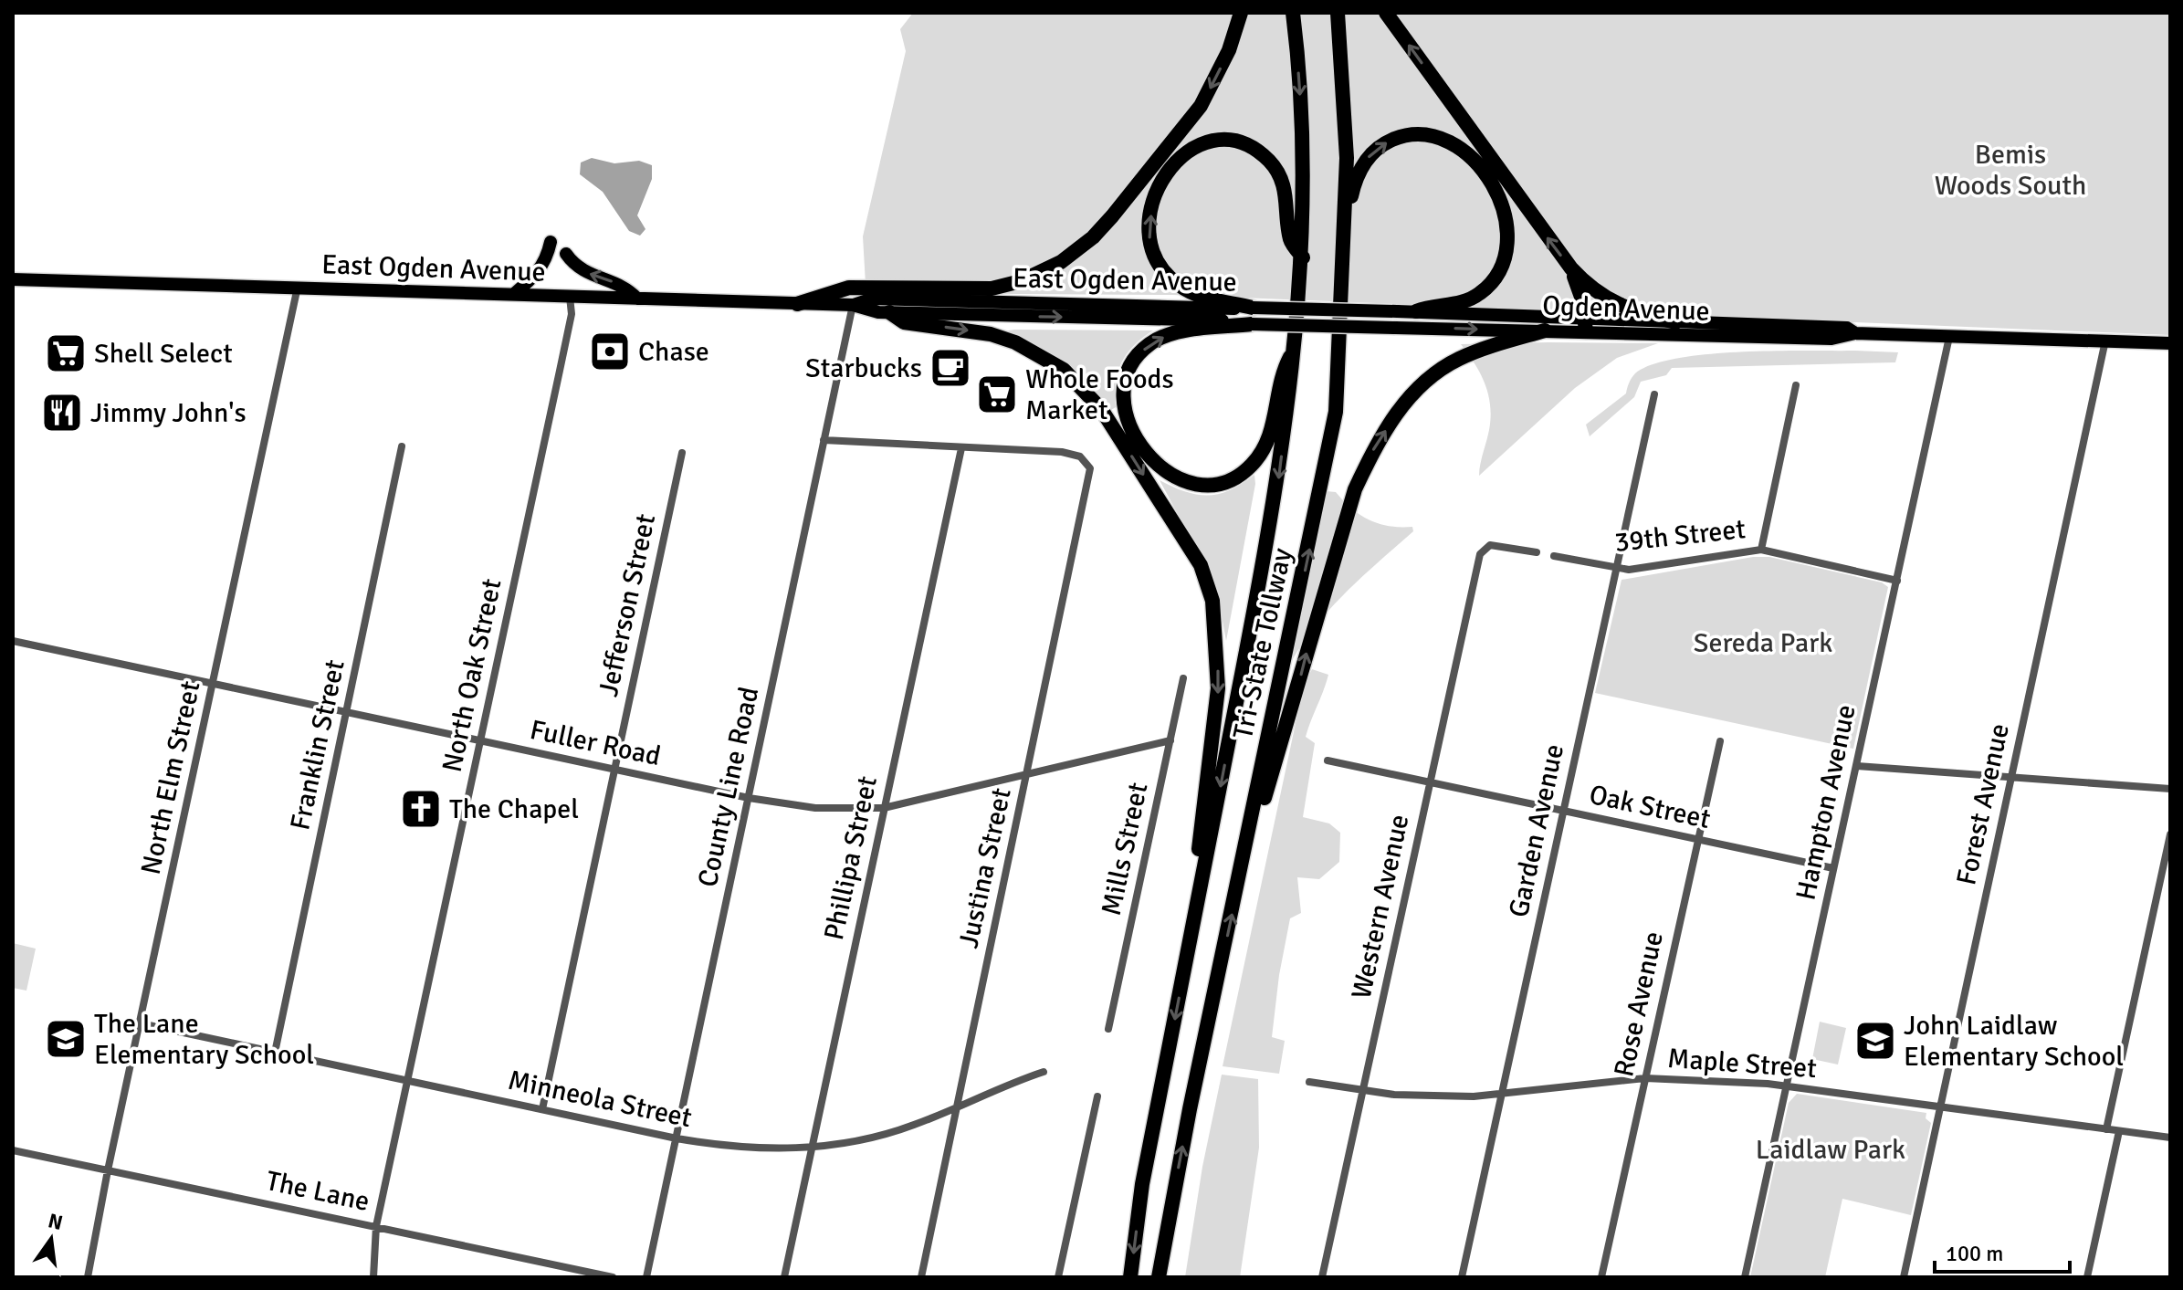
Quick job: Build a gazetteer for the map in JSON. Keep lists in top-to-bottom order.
{
  "streets": {
    "highway": ["Tri-State Tollway"],
    "main road": ["East Ogden Avenue", "Ogden Avenue"],
    "street": [
      "39th Street",
      "Jefferson Street",
      "North Oak Street",
      "Fuller Road",
      "Franklin Street",
      "North Elm Street",
      "County Line Road",
      "Hampton Avenue",
      "Forest Avenue",
      "Oak Street",
      "Garden Avenue",
      "Mills Street",
      "Phillipa Street",
      "Justina Street",
      "Western Avenue",
      "Rose Avenue",
      "Maple Street",
      "Minneola Street",
      "The Lane"
    ]
  },
  "crossings": [
    ["East Ogden Avenue", "Ogden Avenue"],
    ["East Ogden Avenue", "North Oak Street"],
    ["East Ogden Avenue", "North Elm Street"],
    ["East Ogden Avenue", "County Line Road"],
    ["Ogden Avenue", "Hampton Avenue"],
    ["Ogden Avenue", "Forest Avenue"],
    ["39th Street", "Hampton Avenue"],
    ["39th Street", "Garden Avenue"],
    ["Jefferson Street", "Fuller Road"],
    ["Jefferson Street", "Minneola Street"],
    ["North Oak Street", "Fuller Road"],
    ["North Oak Street", "Minneola Street"],
    ["North Oak Street", "The Lane"],
    ["Fuller Road", "Franklin Street"],
    ["Fuller Road", "North Elm Street"],
    ["Fuller Road", "County Line Road"],
    ["Fuller Road", "Mills Street"],
    ["Fuller Road", "Phillipa Street"],
    ["Fuller Road", "Justina Street"],
    ["Franklin Street", "Minneola Street"],
    ["North Elm Street", "Minneola Street"],
    ["North Elm Street", "The Lane"],
    ["County Line Road", "Minneola Street"],
    ["Hampton Avenue", "Oak Street"],
    ["Hampton Avenue", "Maple Street"],
    ["Forest Avenue", "Maple Street"],
    ["Oak Street", "Garden Avenue"],
    ["Oak Street", "Western Avenue"],
    ["Oak Street", "Rose Avenue"],
    ["Garden Avenue", "Maple Street"],
    ["Phillipa Street", "Justina Street"],
    ["Phillipa Street", "Minneola Street"],
    ["Justina Street", "Minneola Street"],
    ["Western Avenue", "Maple Street"],
    ["Rose Avenue", "Maple Street"]
  ],
  "parks": ["Bemis Woods South", "Sereda Park", "Laidlaw Park"],
  "places": {
    "bank": ["Chase"],
    "supermarket": ["Shell Select", "Whole Foods Market"],
    "cafe": ["Starbucks"],
    "restaurant": ["Jimmy John's"],
    "church": ["The Chapel"],
    "school or university": ["The Lane Elementary School", "John Laidlaw Elementary School"]
  },
  "scale_bar": "100 m",
  "north": "top"
}
